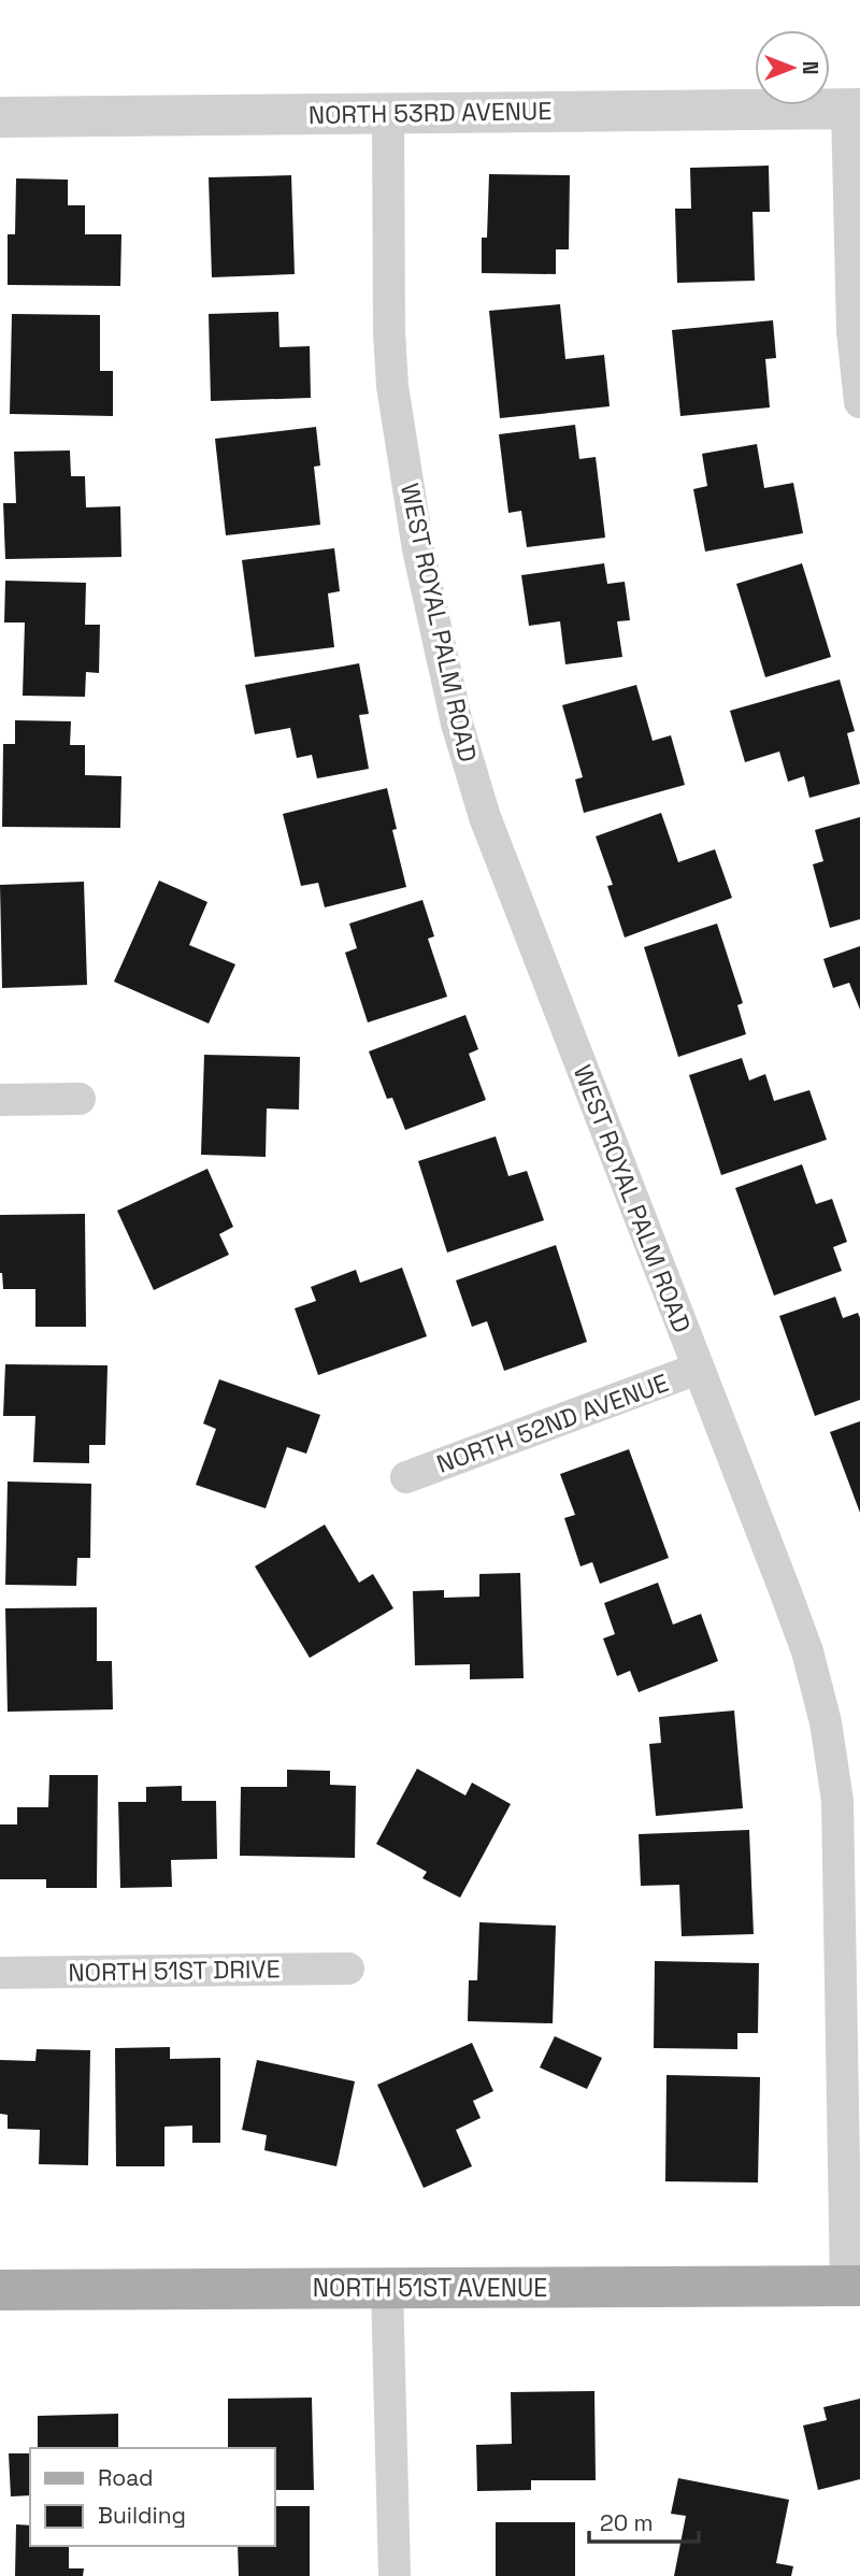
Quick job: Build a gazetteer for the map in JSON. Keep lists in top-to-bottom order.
{
  "streets": {
    "main road": ["NORTH 51ST AVENUE"],
    "street": [
      "NORTH 53RD AVENUE",
      "WEST ROYAL PALM ROAD",
      "NORTH 52ND AVENUE",
      "NORTH 51ST DRIVE"
    ]
  },
  "crossings": [
    ["NORTH 53RD AVENUE", "WEST ROYAL PALM ROAD"],
    ["WEST ROYAL PALM ROAD", "NORTH 52ND AVENUE"],
    ["WEST ROYAL PALM ROAD", "NORTH 51ST AVENUE"]
  ],
  "legend": ["Road", "Building"],
  "scale_bar": "20 m",
  "north": "right"
}
